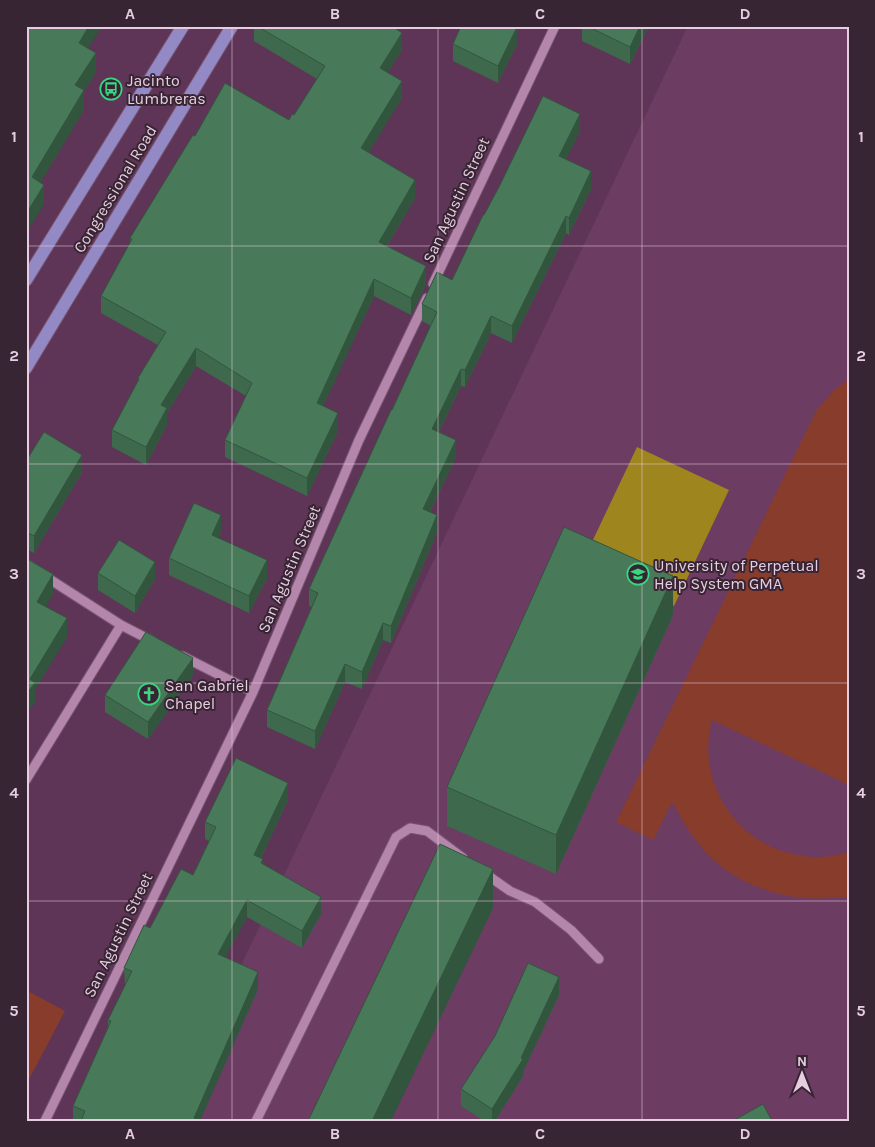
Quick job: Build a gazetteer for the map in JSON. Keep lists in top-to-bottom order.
{
  "streets": {
    "main road": ["Congressional Road"],
    "street": ["San Agustin Street"]
  },
  "places": {
    "bus stop": ["Jacinto Lumbreras"],
    "school or university": ["University of Perpetual Help System GMA"],
    "church": ["San Gabriel Chapel"]
  },
  "north": "top",
  "grid": {
    "columns": [
      "A",
      "B",
      "C",
      "D"
    ],
    "rows": [
      "1",
      "2",
      "3",
      "4",
      "5"
    ]
  }
}
